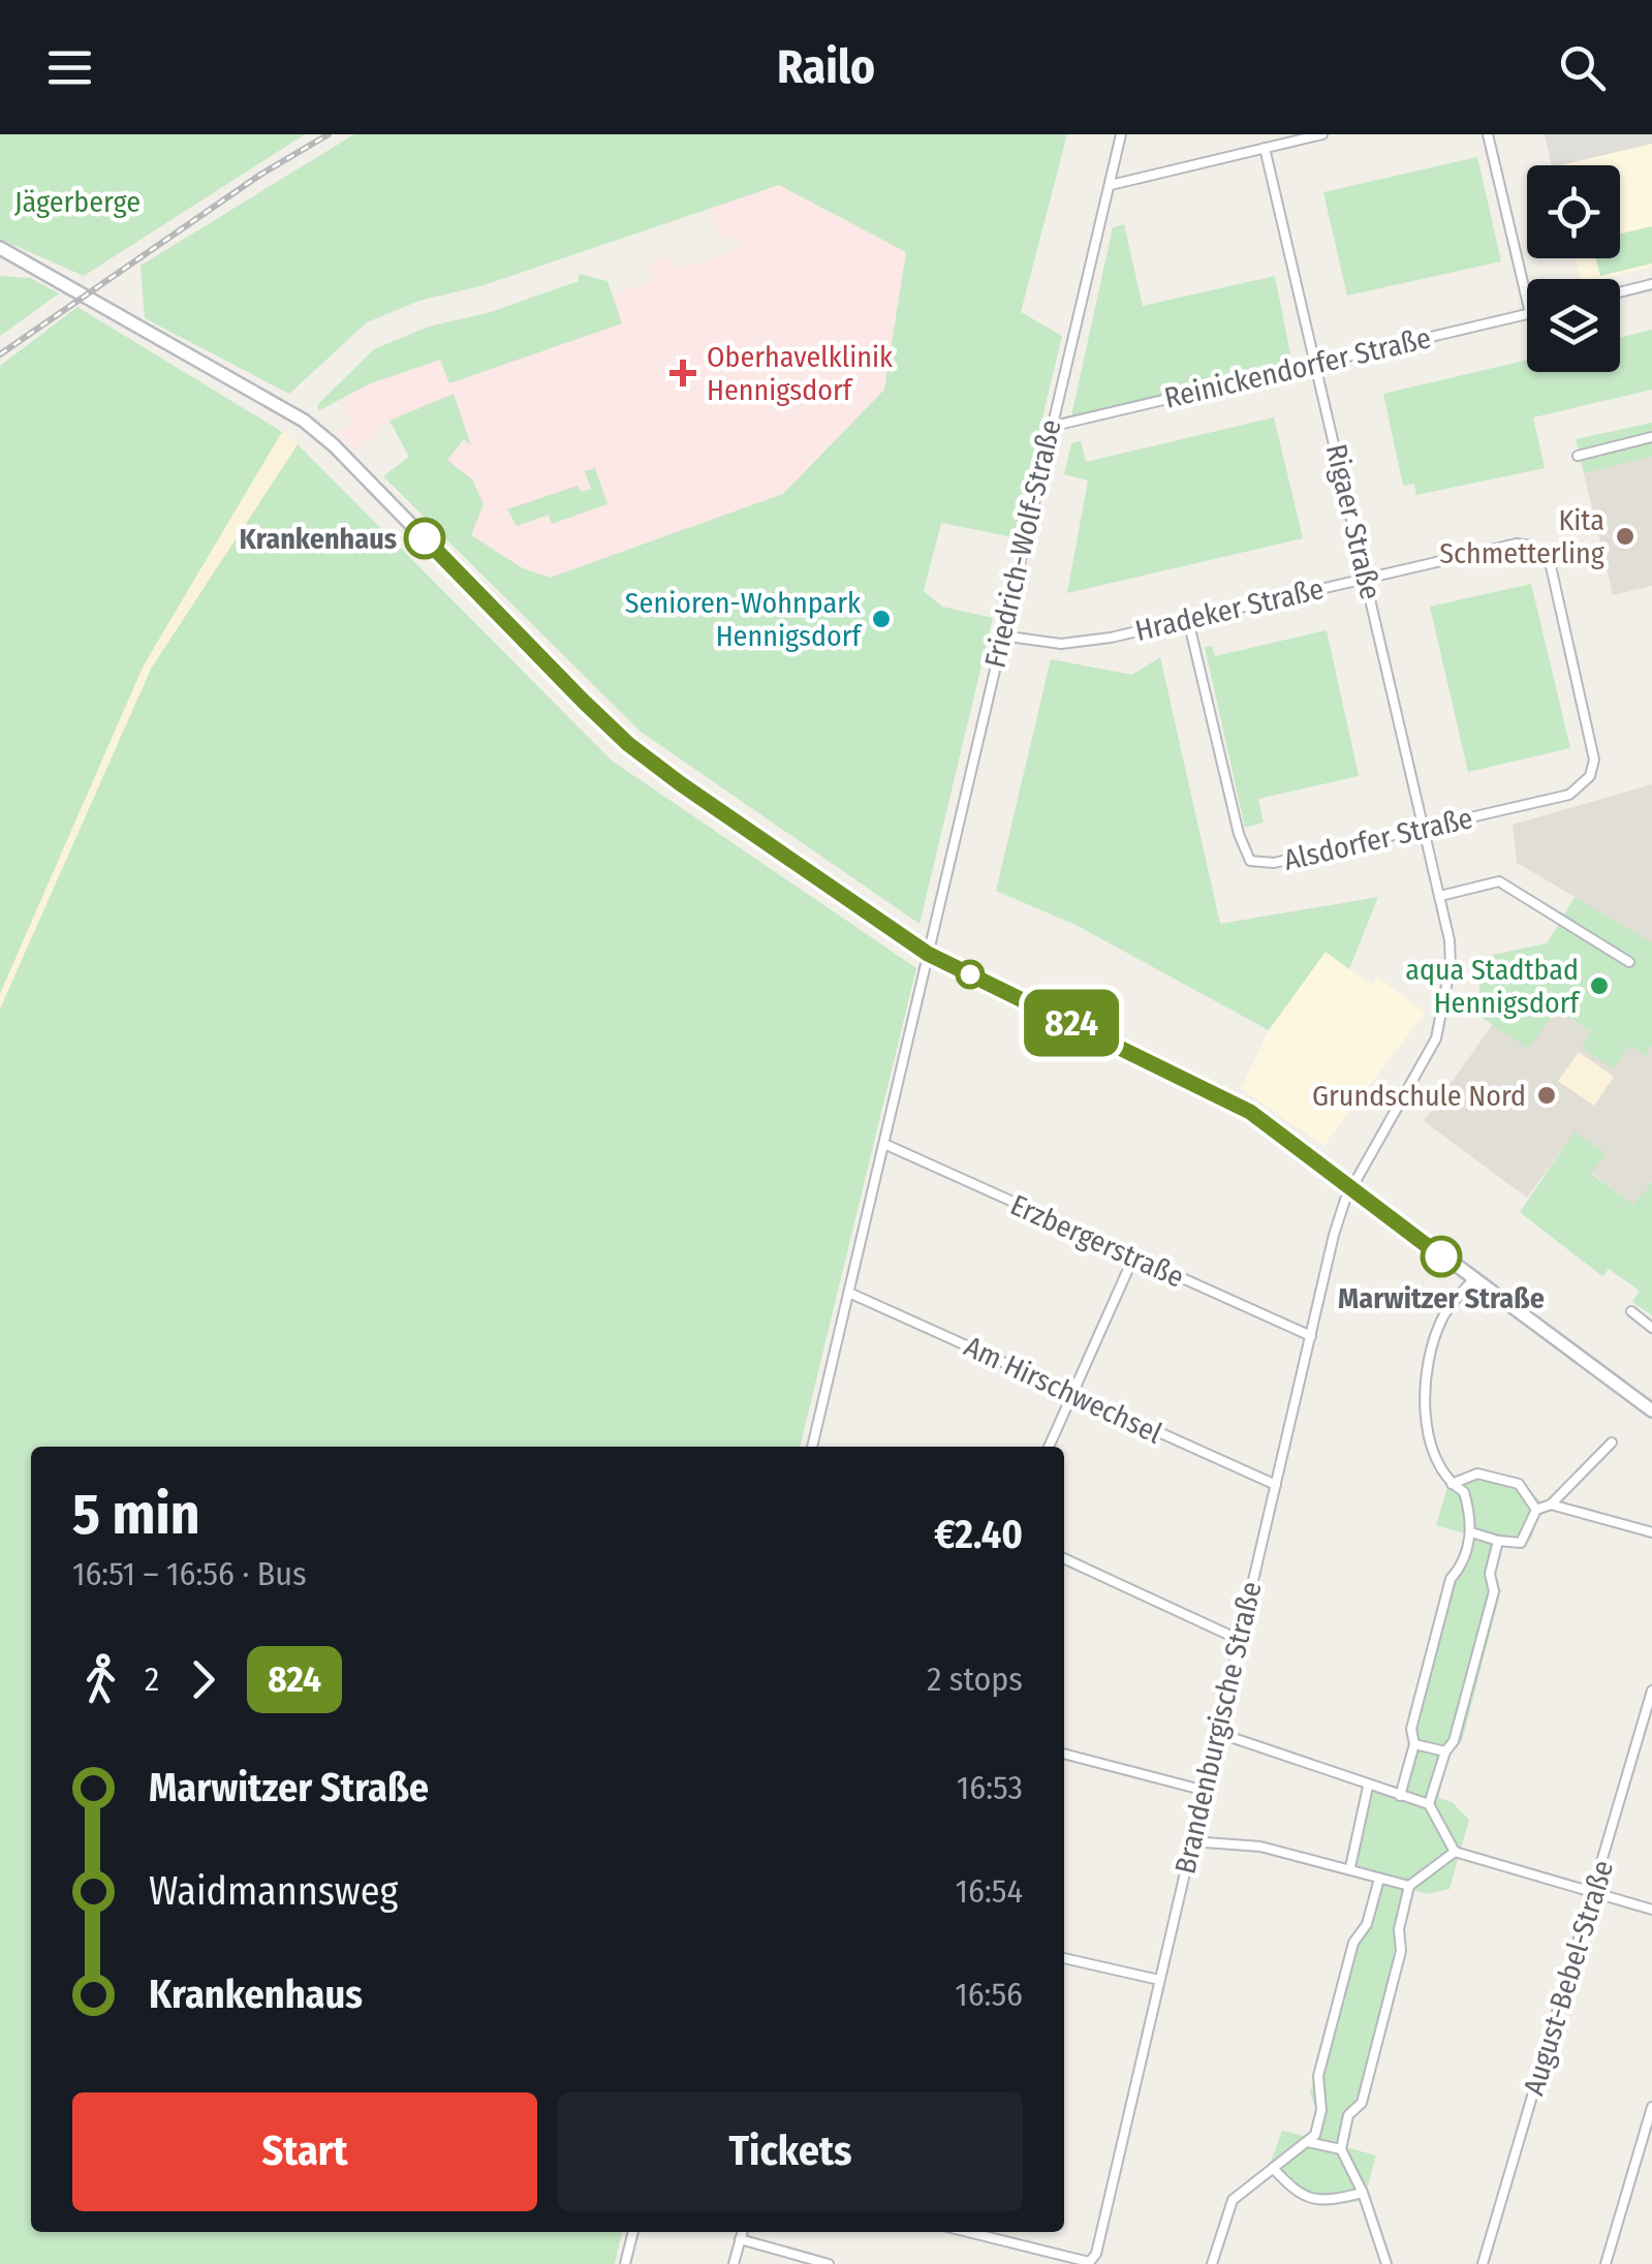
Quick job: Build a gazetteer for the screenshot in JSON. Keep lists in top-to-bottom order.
{
  "streets": {
    "street": [
      "Reinickendorfer Straße",
      "Rigaer Straße",
      "Friedrich-Wolf-Straße",
      "Hradeker Straße",
      "Alsdorfer Straße",
      "Erzbergerstraße",
      "Am Hirschwechsel",
      "Brandenburgische Straße",
      "August-Bebel-Straße"
    ]
  },
  "crossings": [
    ["Reinickendorfer Straße", "Rigaer Straße"],
    ["Reinickendorfer Straße", "Friedrich-Wolf-Straße"],
    ["Rigaer Straße", "Hradeker Straße"],
    ["Rigaer Straße", "Alsdorfer Straße"],
    ["Rigaer Straße", "Brandenburgische Straße"],
    ["Friedrich-Wolf-Straße", "Hradeker Straße"],
    ["Friedrich-Wolf-Straße", "Erzbergerstraße"],
    ["Friedrich-Wolf-Straße", "Am Hirschwechsel"],
    ["Hradeker Straße", "Alsdorfer Straße"],
    ["Erzbergerstraße", "Brandenburgische Straße"],
    ["Am Hirschwechsel", "Brandenburgische Straße"]
  ],
  "parks": ["Jägerberge"],
  "places": {
    "health": ["Oberhavelklinik Hennigsdorf"],
    "other": [
      "Kita Schmetterling",
      "Krankenhaus",
      "Senioren-Wohnpark Hennigsdorf",
      "aqua Stadtbad Hennigsdorf",
      "Grundschule Nord",
      "Marwitzer Straße"
    ]
  },
  "lines": ["bus line 824"],
  "page": {
    "header": "Railo",
    "on_map": "824",
    "heading": ["5 min", "16:51 – 16:56 · Bus", "€2.40"],
    "legs": ["2", "824", "2 stops"],
    "list": [
      {
        "name": "Marwitzer Straße",
        "value": "16:53"
      },
      {
        "name": "Waidmannsweg",
        "value": "16:54"
      },
      {
        "name": "Krankenhaus",
        "value": "16:56"
      }
    ],
    "buttons": ["Start", "Tickets"]
  }
}
